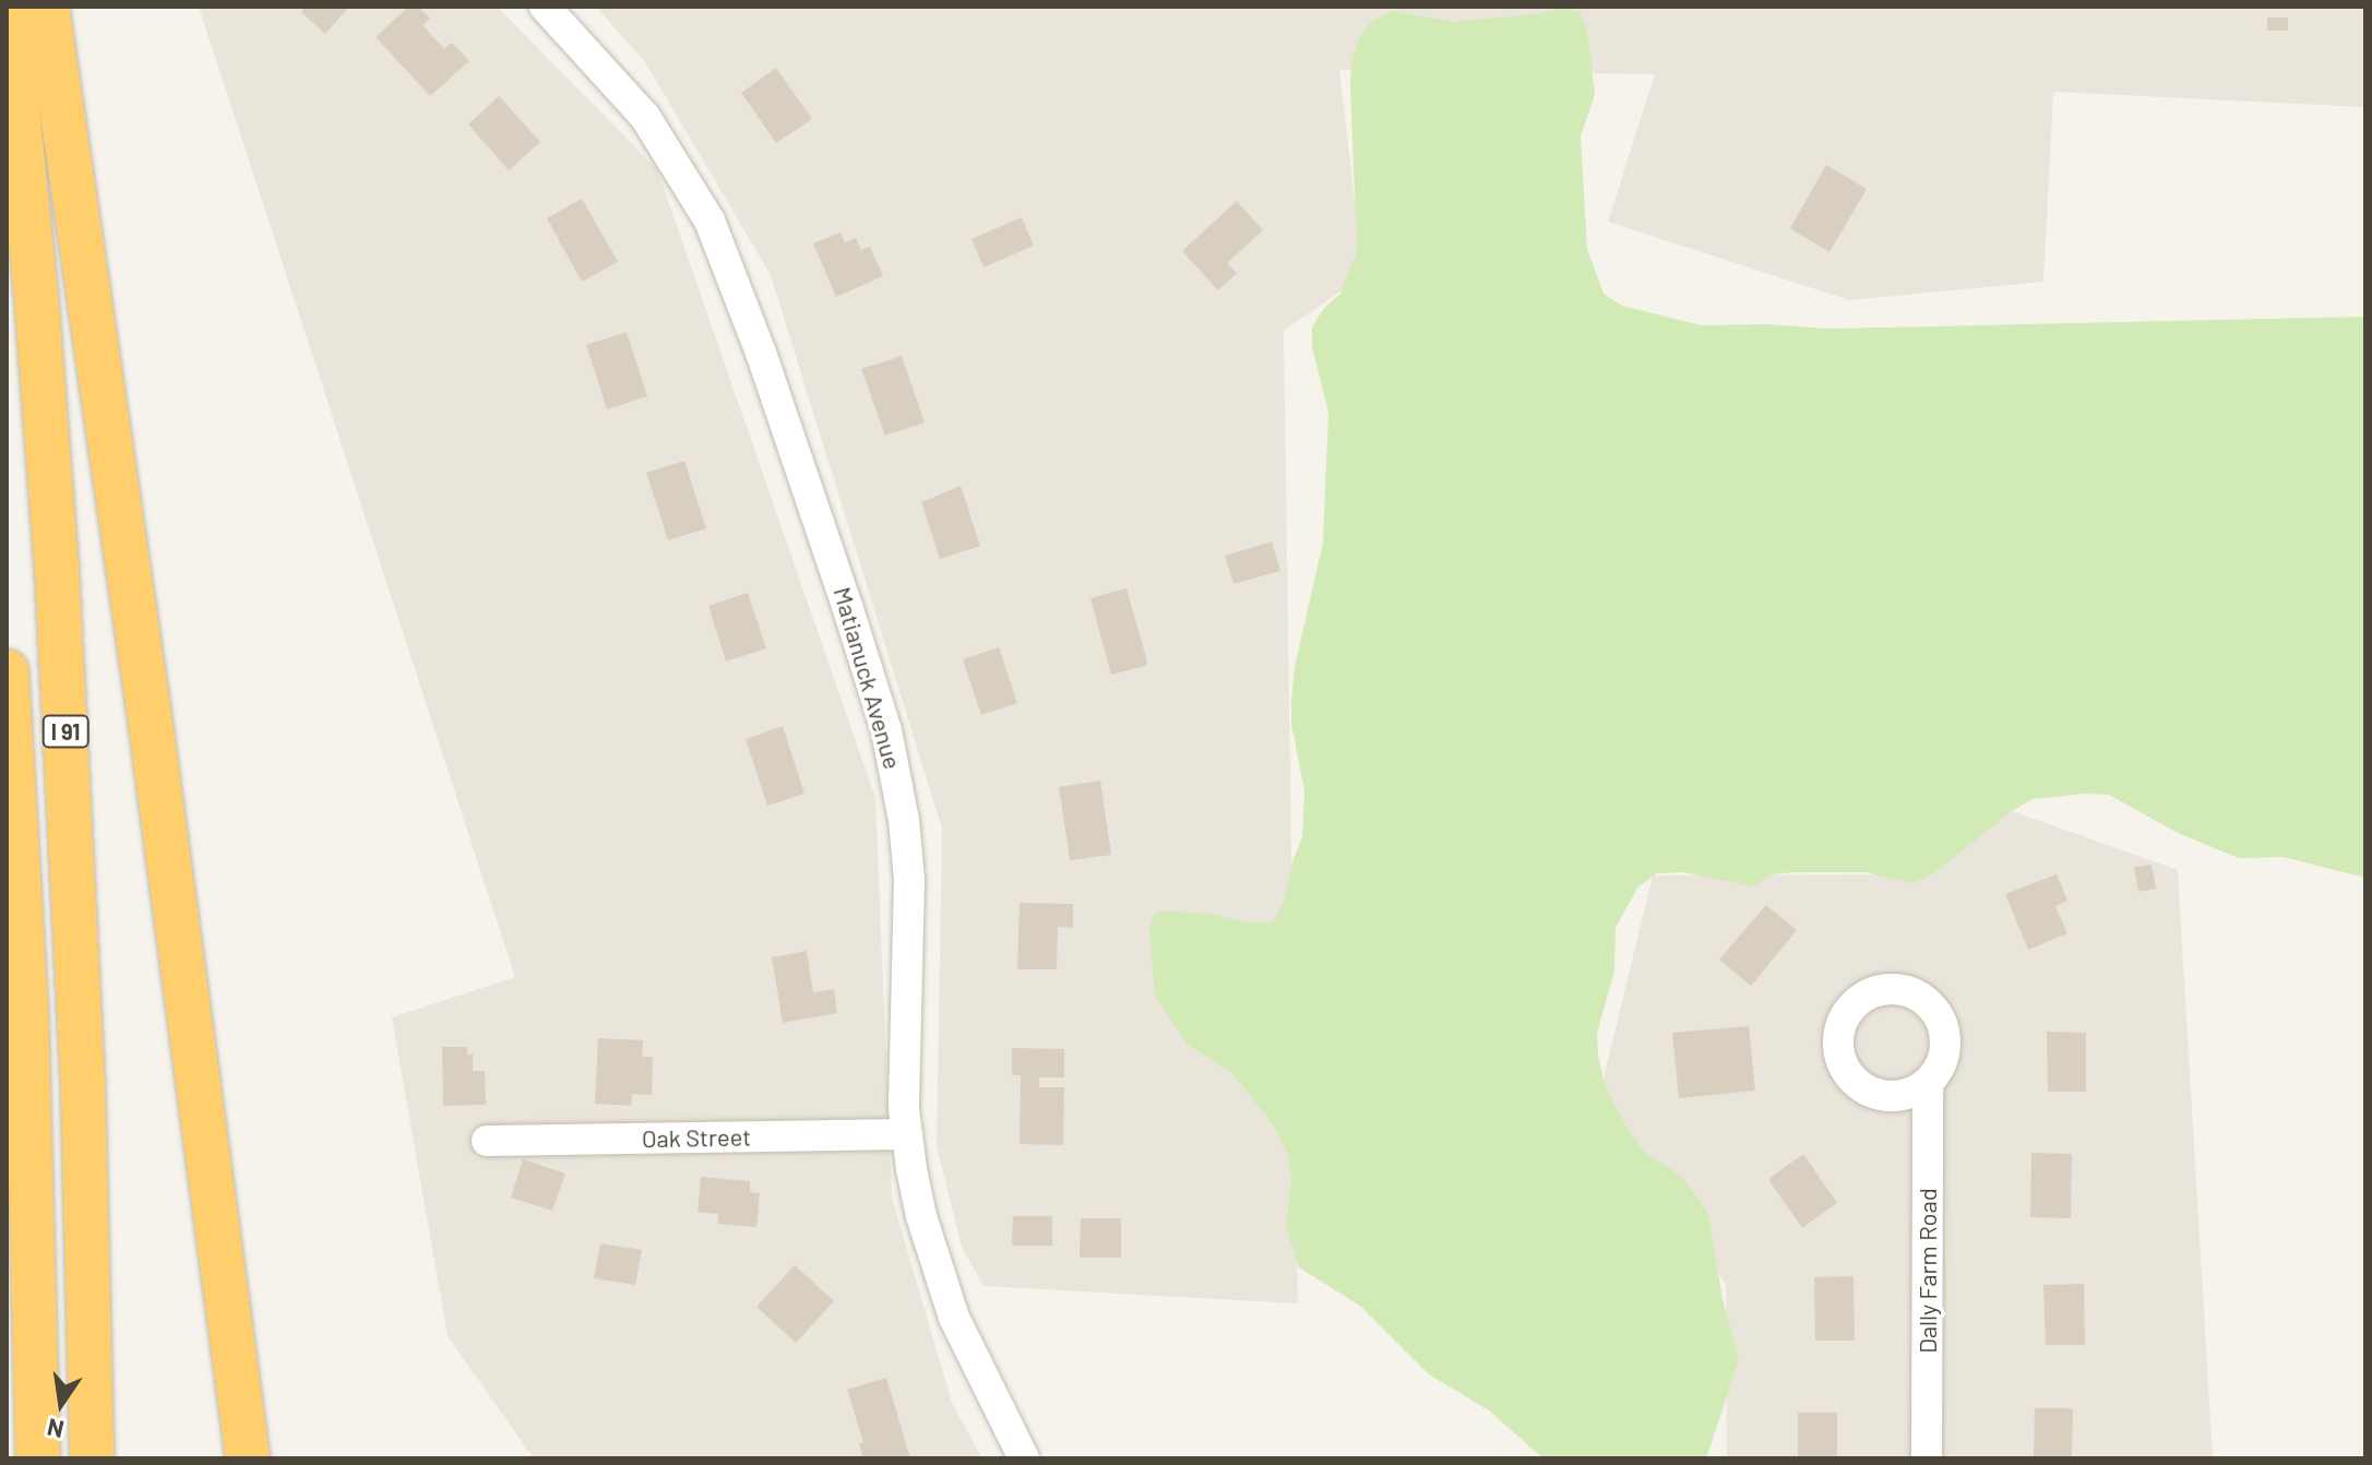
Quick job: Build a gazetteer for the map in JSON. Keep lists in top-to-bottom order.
{
  "streets": {
    "highway": ["I 91"],
    "street": ["Matianuck Avenue", "Oak Street", "Dally Farm Road"]
  },
  "crossings": [
    ["Matianuck Avenue", "Oak Street"]
  ],
  "north": "bottom"
}
